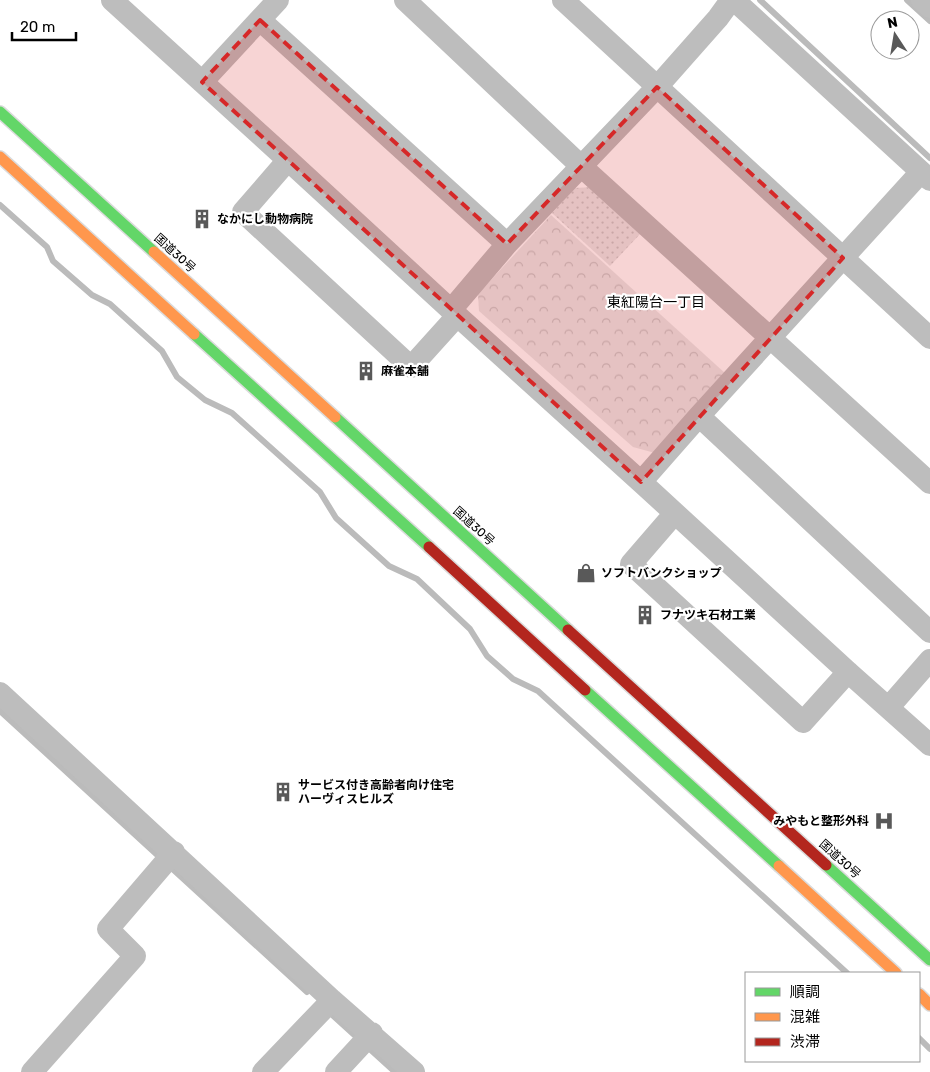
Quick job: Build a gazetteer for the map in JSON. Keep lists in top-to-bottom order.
{
  "streets": {
    "highway": ["国道30号"]
  },
  "districts": ["東紅陽台一丁目"],
  "places": {
    "building": [
      "なかにし動物病院",
      "麻雀本舗",
      "フナツキ石材工業",
      "サービス付き高齢者向け住宅 ハーヴィスヒルズ"
    ],
    "shop": ["ソフトバンクショップ"],
    "hospital": ["みやもと整形外科"]
  },
  "legend": ["順調", "混雑", "渋滞"],
  "scale_bar": "20 m",
  "north": "top"
}
